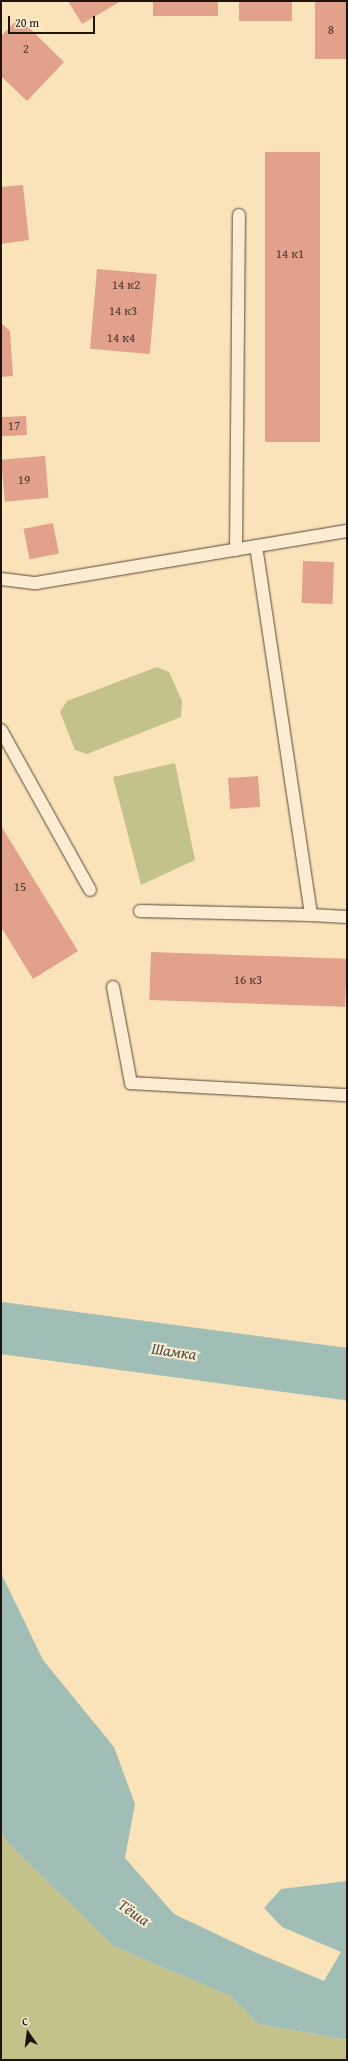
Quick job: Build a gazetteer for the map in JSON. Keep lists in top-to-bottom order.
{
  "water": ["Шамка", "Тёша"],
  "house_numbers": [
    "8",
    "2",
    "14 к1",
    "14 к2",
    "14 к3",
    "14 к4",
    "17",
    "19",
    "15",
    "16 к3"
  ],
  "scale_bar": "20 m",
  "north": "top"
}
